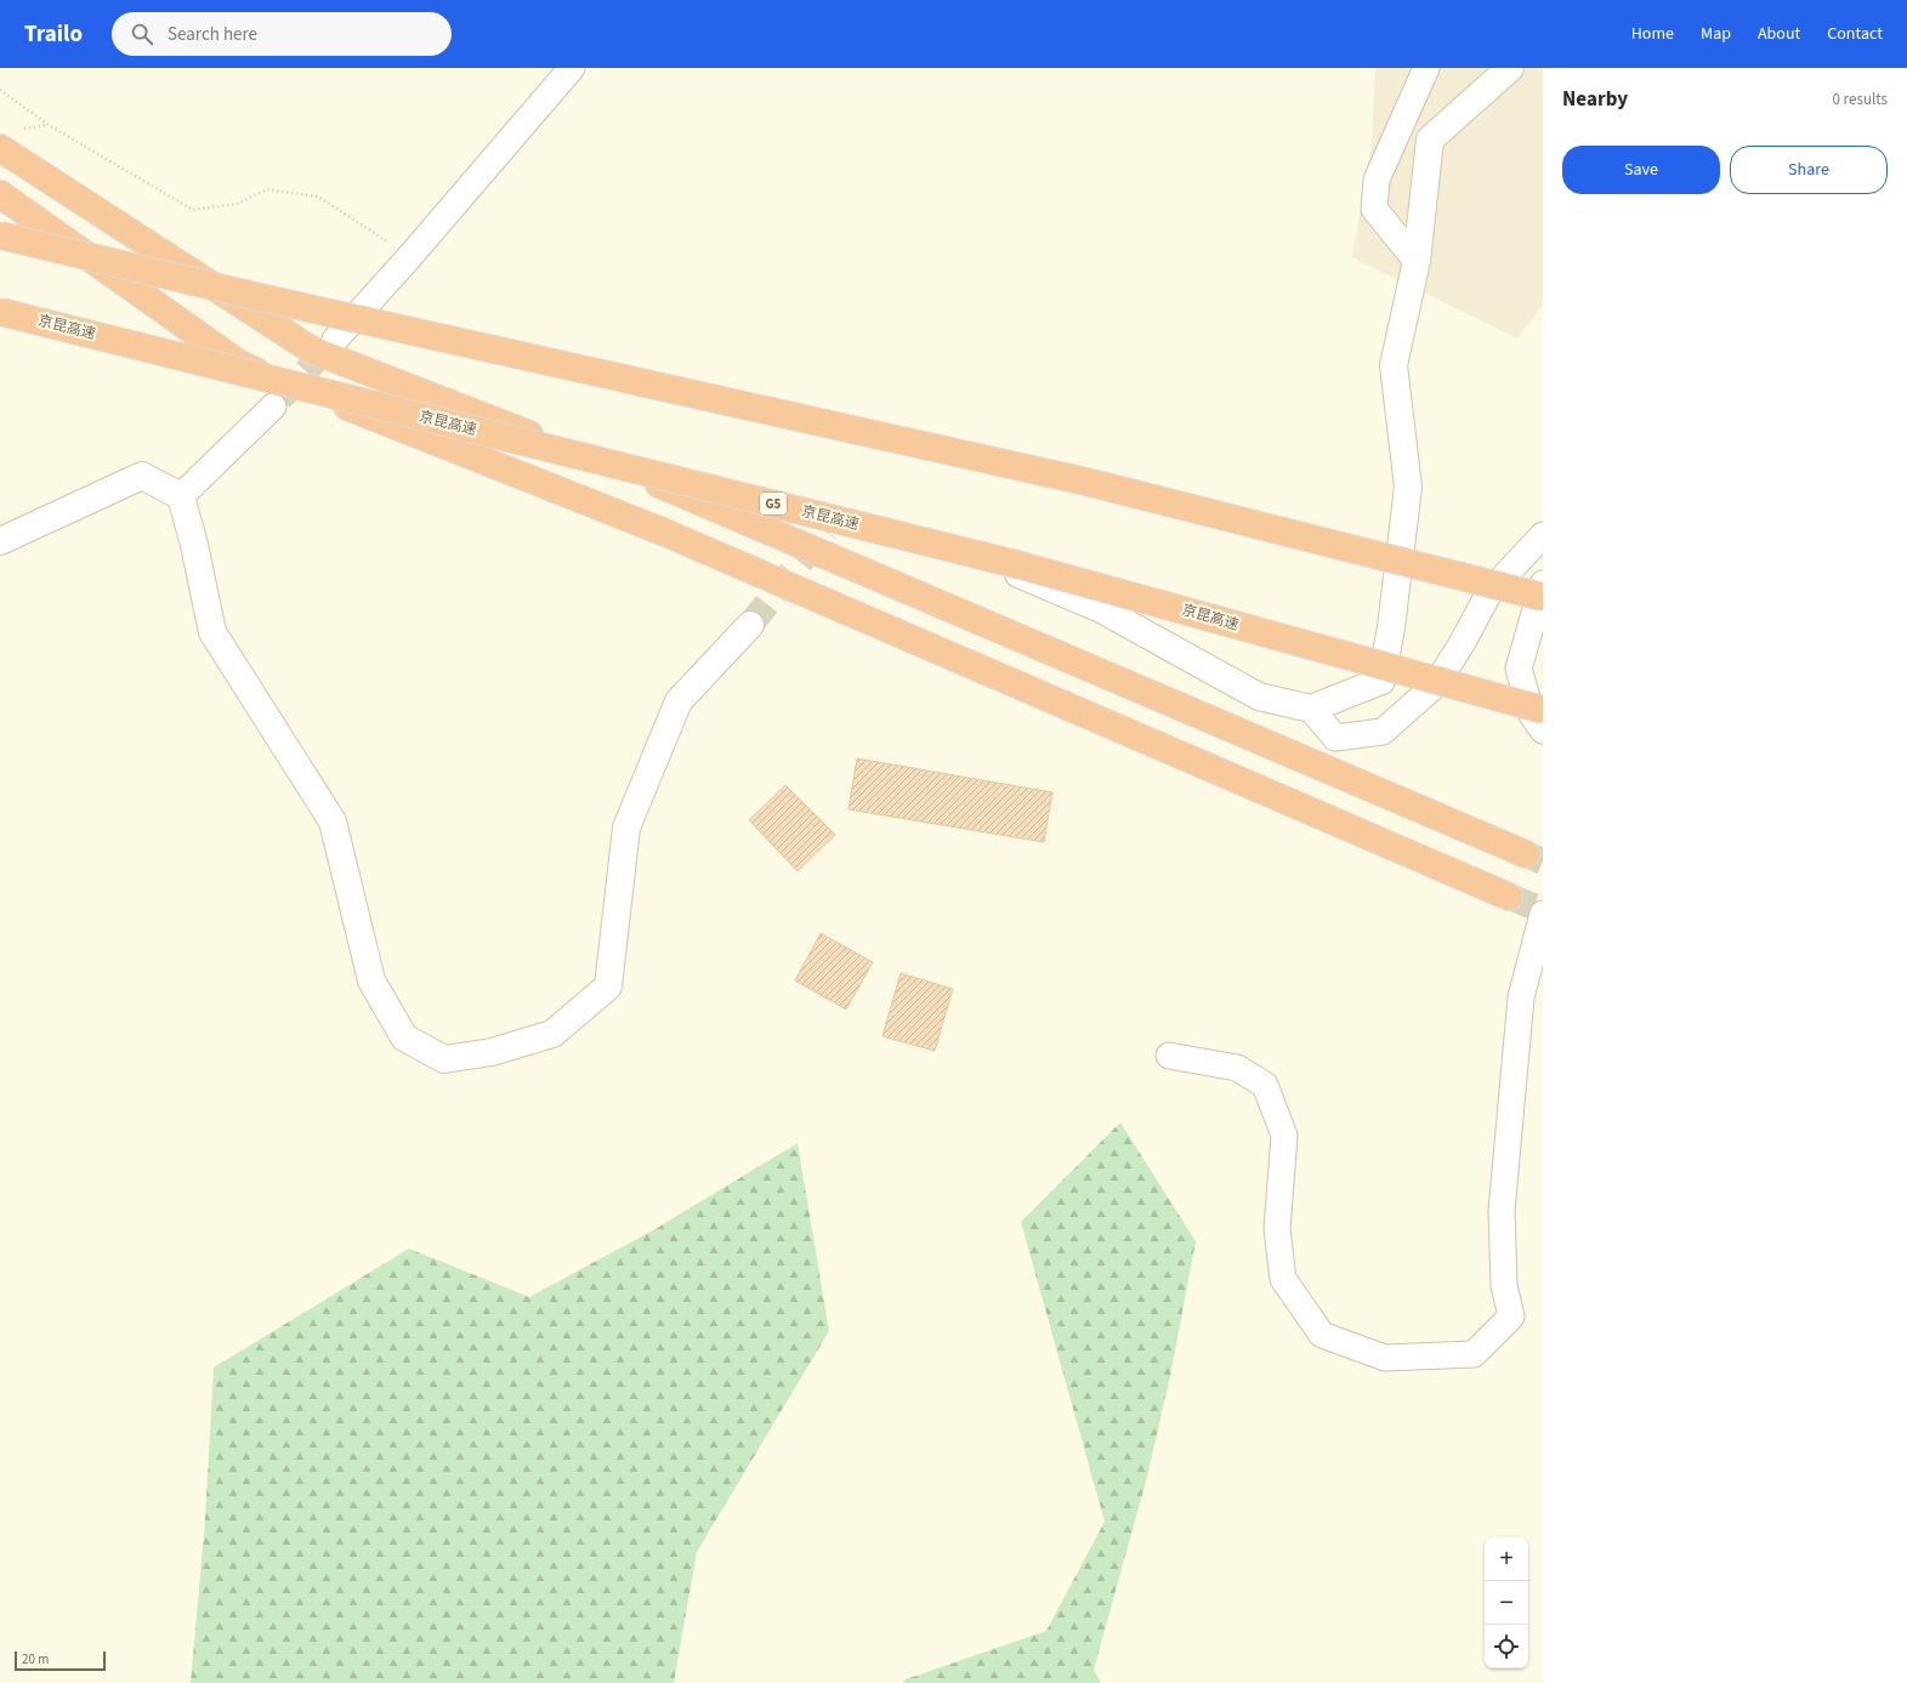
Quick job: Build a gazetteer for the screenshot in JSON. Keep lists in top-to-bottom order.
{
  "streets": {
    "highway": ["京昆高速", "G5"]
  },
  "scale_bar": "20 m",
  "page": {
    "header": "Trailo",
    "search": "Search here",
    "nav": [
      "Home",
      "Map",
      "About",
      "Contact"
    ],
    "heading": ["Nearby", "0 results"],
    "buttons": ["Save", "Share"],
    "map_buttons": ["+", "−"],
    "scale": "20 m"
  }
}
